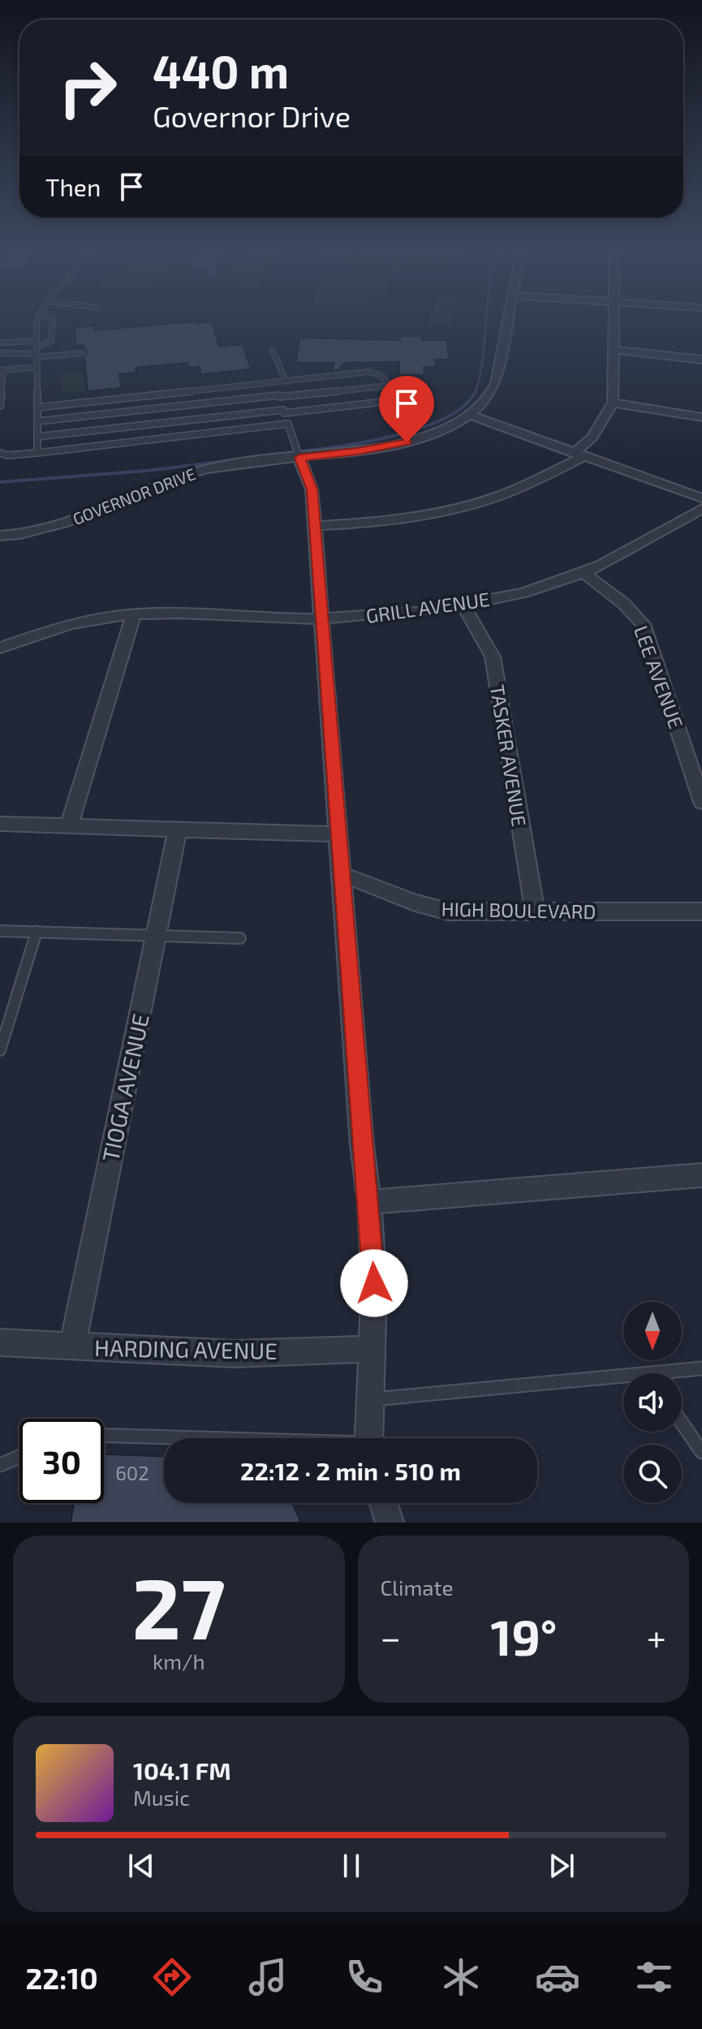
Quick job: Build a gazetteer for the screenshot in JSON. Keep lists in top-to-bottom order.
{
  "streets": {
    "street": [
      "GOVERNOR DRIVE",
      "GRILL AVENUE",
      "LEE AVENUE",
      "TASKER AVENUE",
      "HIGH BOULEVARD",
      "TIOGA AVENUE",
      "HARDING AVENUE"
    ]
  },
  "crossings": [
    ["GRILL AVENUE", "LEE AVENUE"],
    ["GRILL AVENUE", "TASKER AVENUE"],
    ["TASKER AVENUE", "HIGH BOULEVARD"],
    ["TIOGA AVENUE", "HARDING AVENUE"]
  ],
  "house_numbers": ["602"],
  "north": "bottom",
  "page": {
    "turn": ["440 m", "Governor Drive"],
    "then": "Then",
    "limit": "30",
    "trip": "22:12 · 2 min · 510 m",
    "tile": [
      ["27", "km/h"],
      "Climate"
    ],
    "heat": ["−", "19°", "+"],
    "song": ["104.1 FM", "Music"],
    "tabs": "22:10"
  }
}
